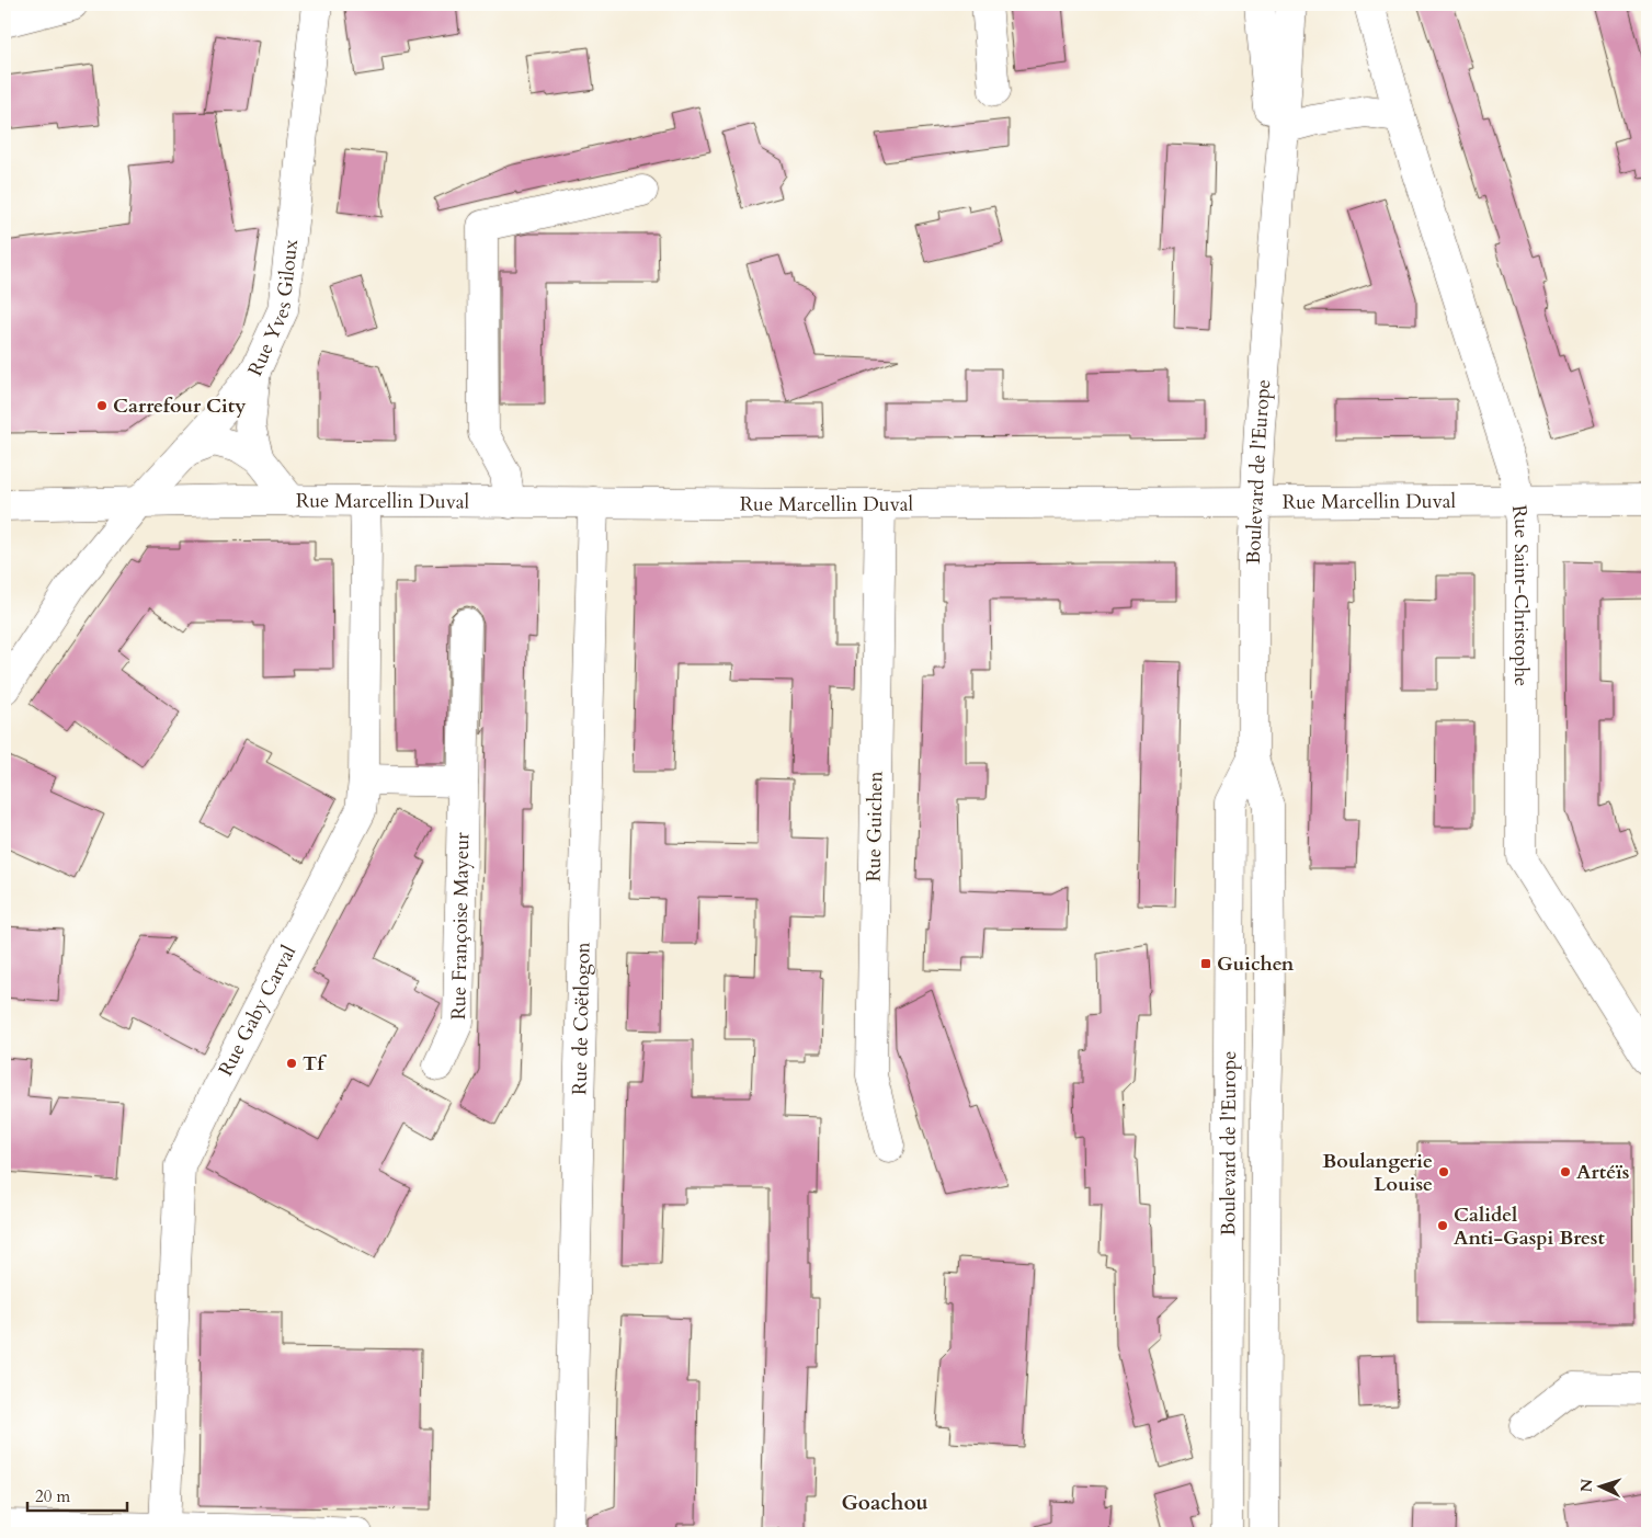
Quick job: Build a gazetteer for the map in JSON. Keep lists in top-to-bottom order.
{
  "streets": {
    "street": [
      "Rue Yves Giloux",
      "Boulevard de l'Europe",
      "Rue Marcellin Duval",
      "Rue Saint-Christophe",
      "Rue Guichen",
      "Rue Françoise Mayeur",
      "Rue Gaby Carval",
      "Rue de Coëtlogon"
    ]
  },
  "crossings": [
    ["Rue Yves Giloux", "Rue Marcellin Duval"],
    ["Boulevard de l'Europe", "Rue Marcellin Duval"],
    ["Rue Marcellin Duval", "Rue Saint-Christophe"],
    ["Rue Marcellin Duval", "Rue Guichen"],
    ["Rue Marcellin Duval", "Rue Gaby Carval"],
    ["Rue Marcellin Duval", "Rue de Coëtlogon"]
  ],
  "districts": ["Goachou"],
  "places": {
    "other": [
      "Carrefour City",
      "Tf",
      "Boulangerie Louise",
      "Artéïs",
      "Calidel Anti-Gaspi Brest"
    ],
    "transit": ["Guichen"]
  },
  "scale_bar": "20 m",
  "north": "left"
}
